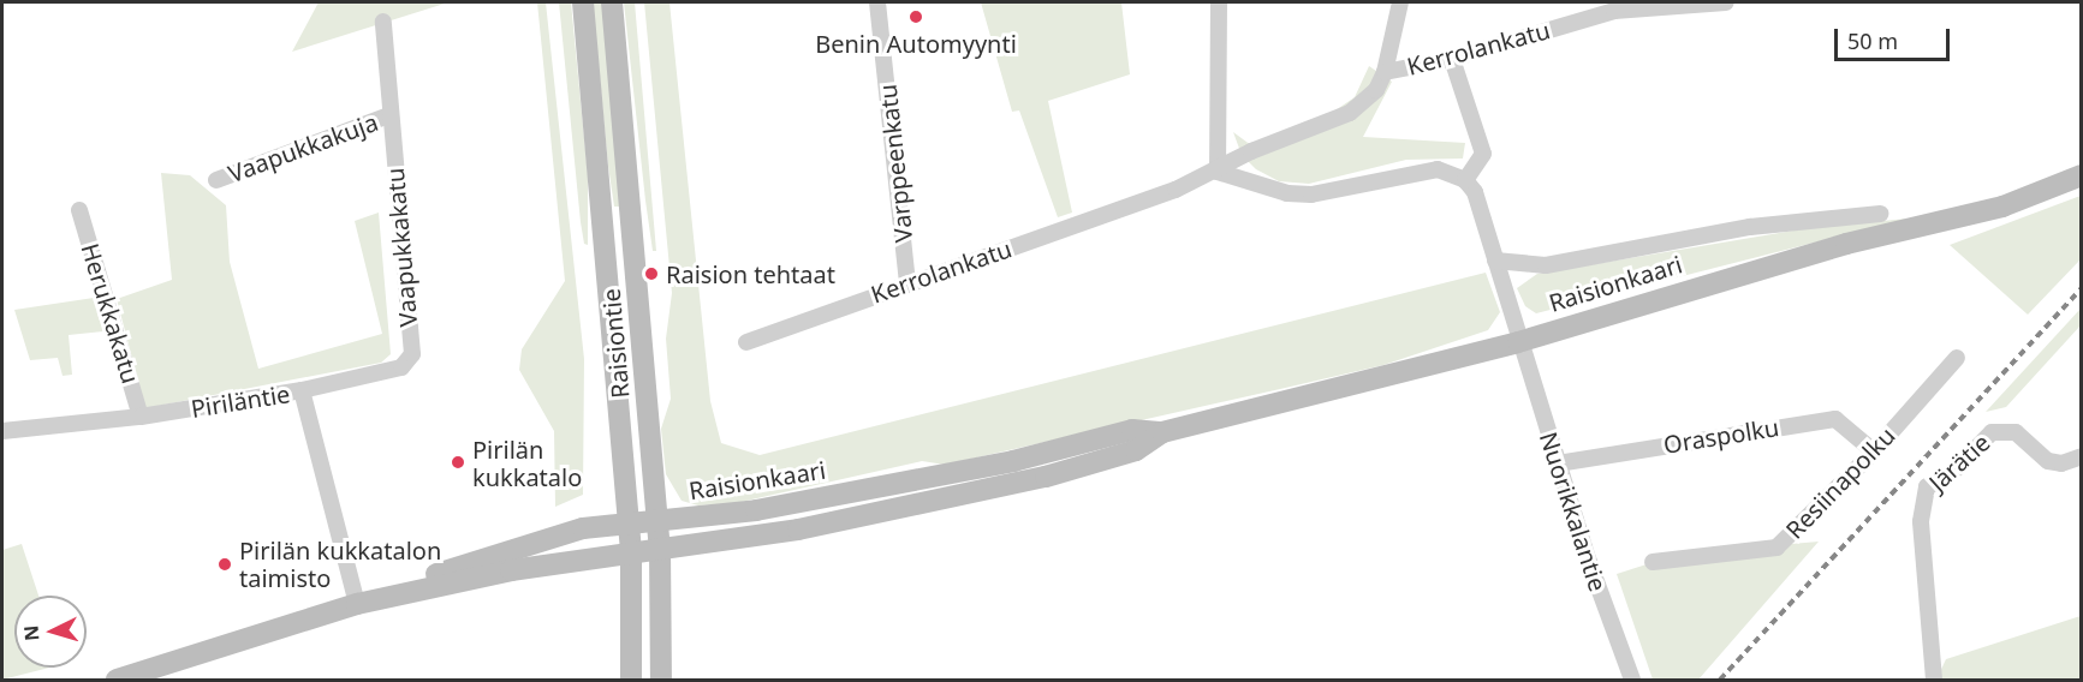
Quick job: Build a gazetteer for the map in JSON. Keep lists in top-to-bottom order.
{
  "streets": {
    "main road": ["Raisionkaari", "Raisiontie"],
    "street": [
      "Kerrolankatu",
      "Vaapukkakuja",
      "Varppeenkatu",
      "Vaapukkakatu",
      "Herukkakatu",
      "Piriläntie",
      "Oraspolku",
      "Järätie",
      "Resiinapolku",
      "Nuorikkalantie"
    ]
  },
  "crossings": [
    ["Kerrolankatu", "Varppeenkatu"],
    ["Vaapukkakuja", "Vaapukkakatu"],
    ["Vaapukkakatu", "Piriläntie"],
    ["Raisionkaari", "Raisiontie"],
    ["Raisionkaari", "Piriläntie"],
    ["Raisionkaari", "Nuorikkalantie"],
    ["Herukkakatu", "Piriläntie"],
    ["Oraspolku", "Resiinapolku"],
    ["Oraspolku", "Nuorikkalantie"]
  ],
  "places": [
    "Benin Automyynti",
    "Raision tehtaat",
    "Pirilän kukkatalo",
    "Pirilän kukkatalon taimisto"
  ],
  "scale_bar": "50 m",
  "north": "left"
}
